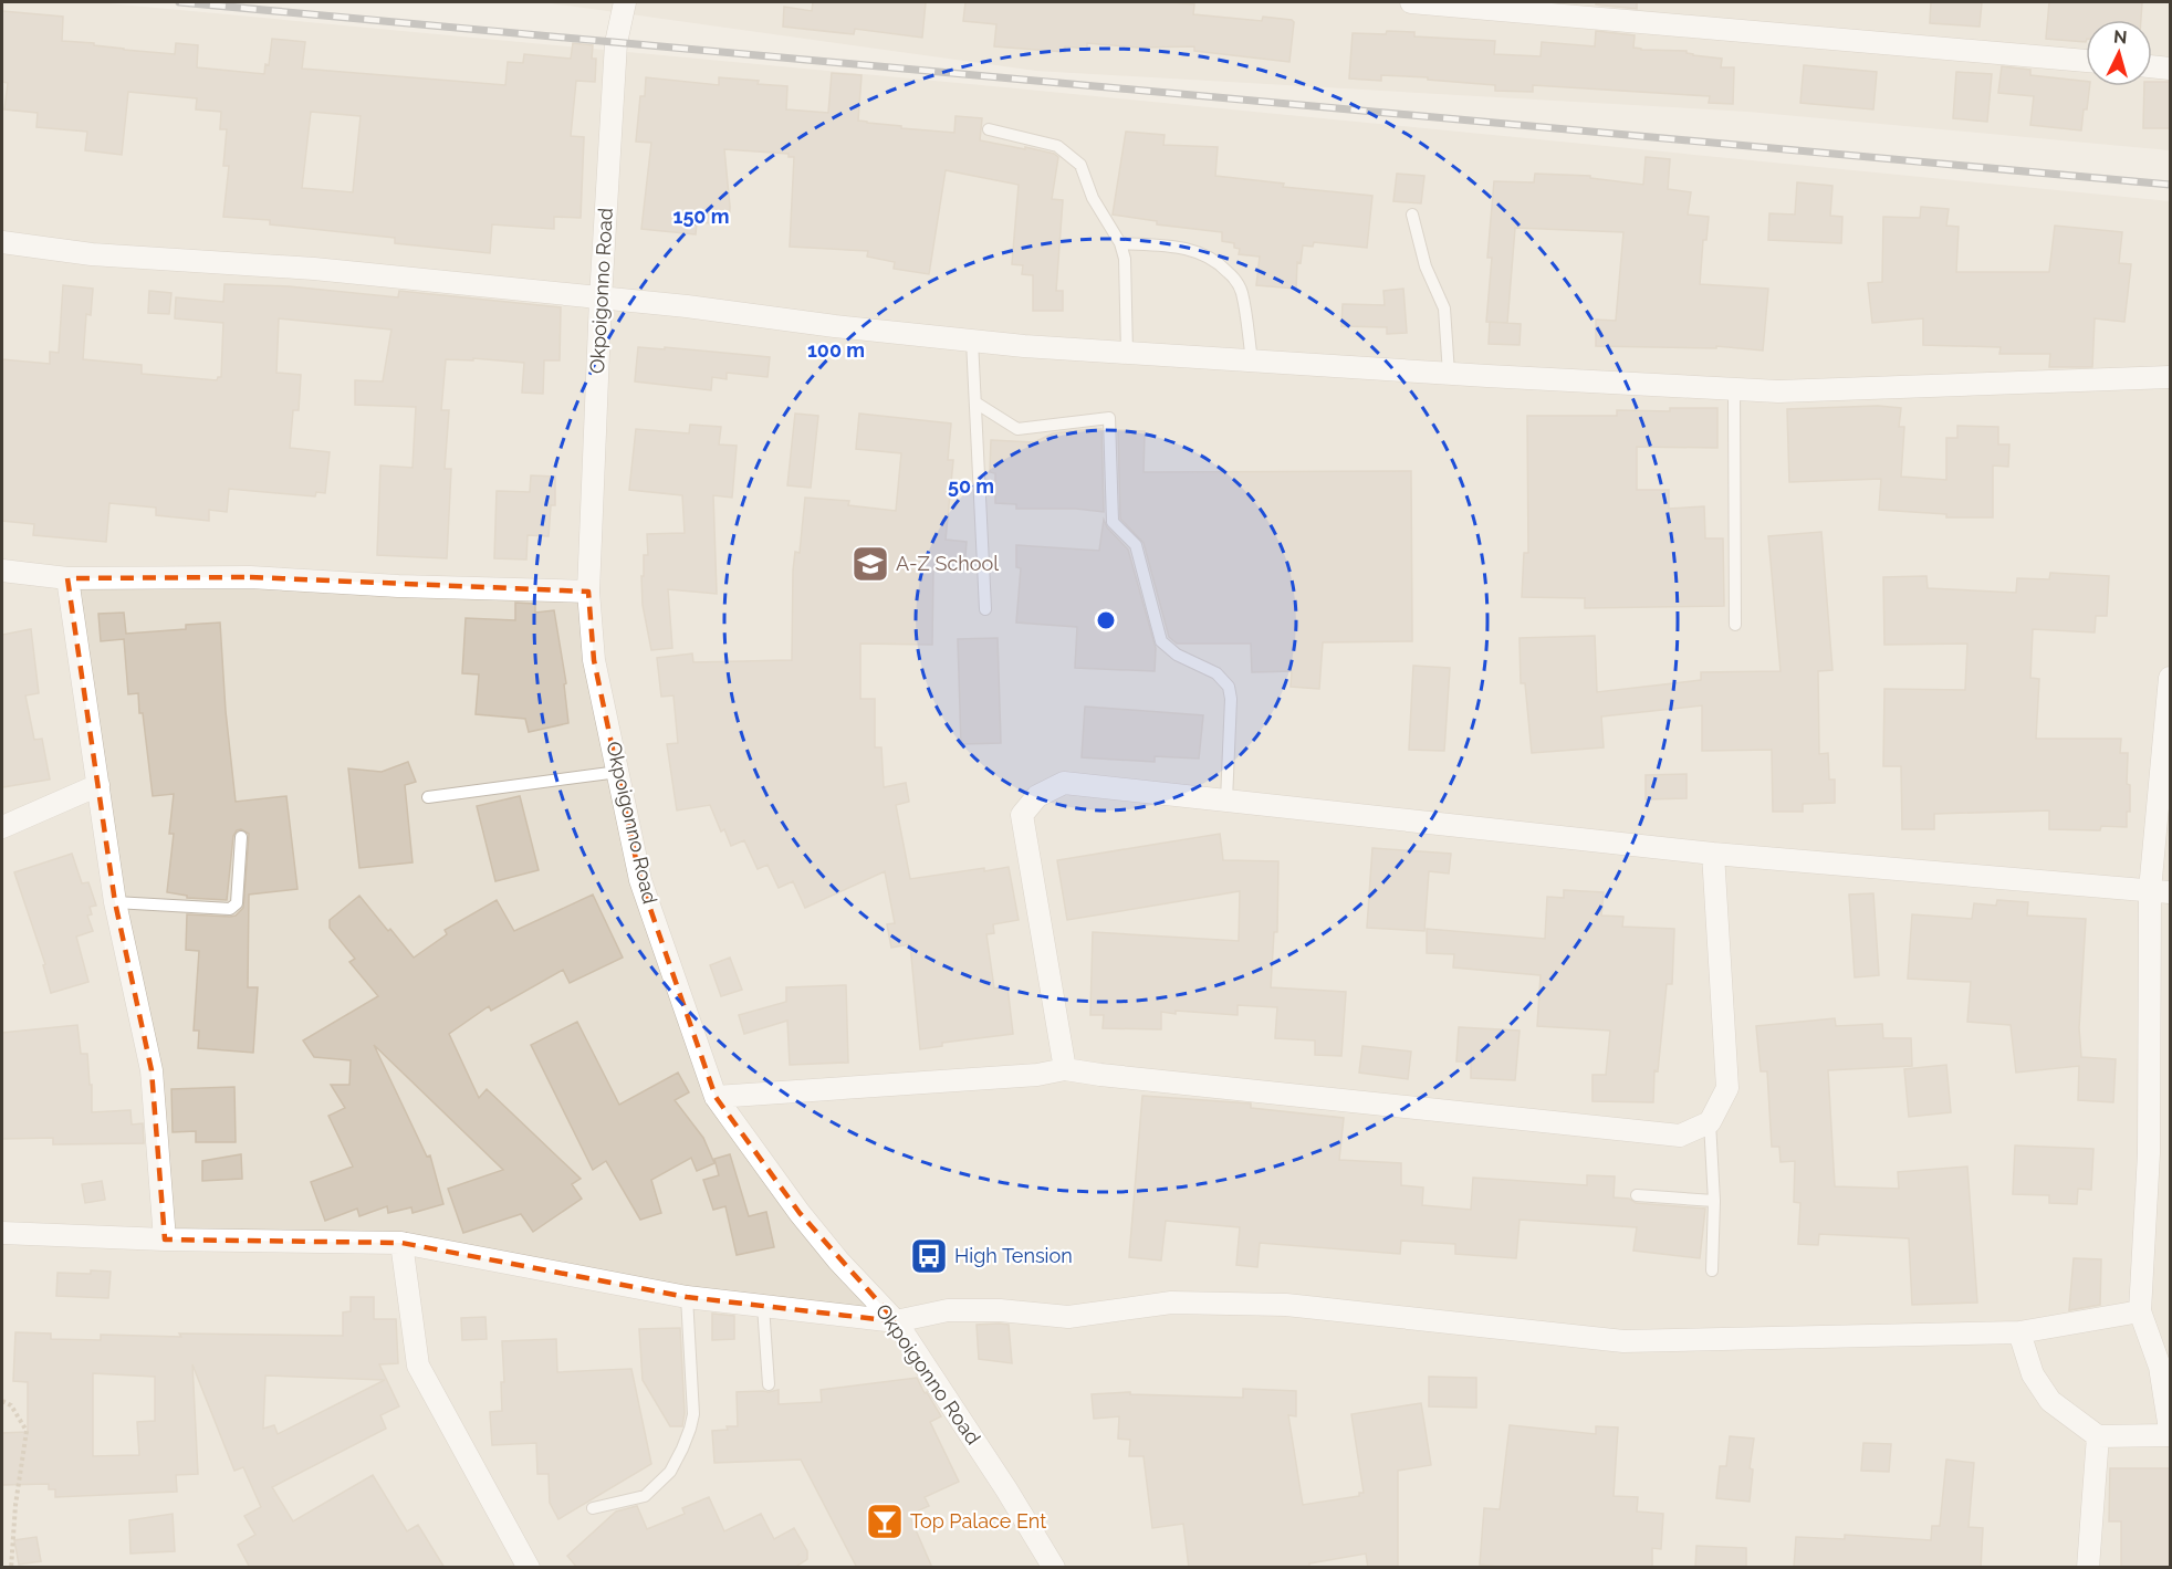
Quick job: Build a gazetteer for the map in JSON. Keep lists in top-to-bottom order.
{
  "streets": {
    "street": ["Okpoigonno Road"]
  },
  "places": {
    "school or university": ["A-Z School"],
    "bus stop": ["High Tension"],
    "bar": ["Top Palace Ent"]
  },
  "north": "top",
  "rings": ["150 m", "100 m", "50 m"]
}
